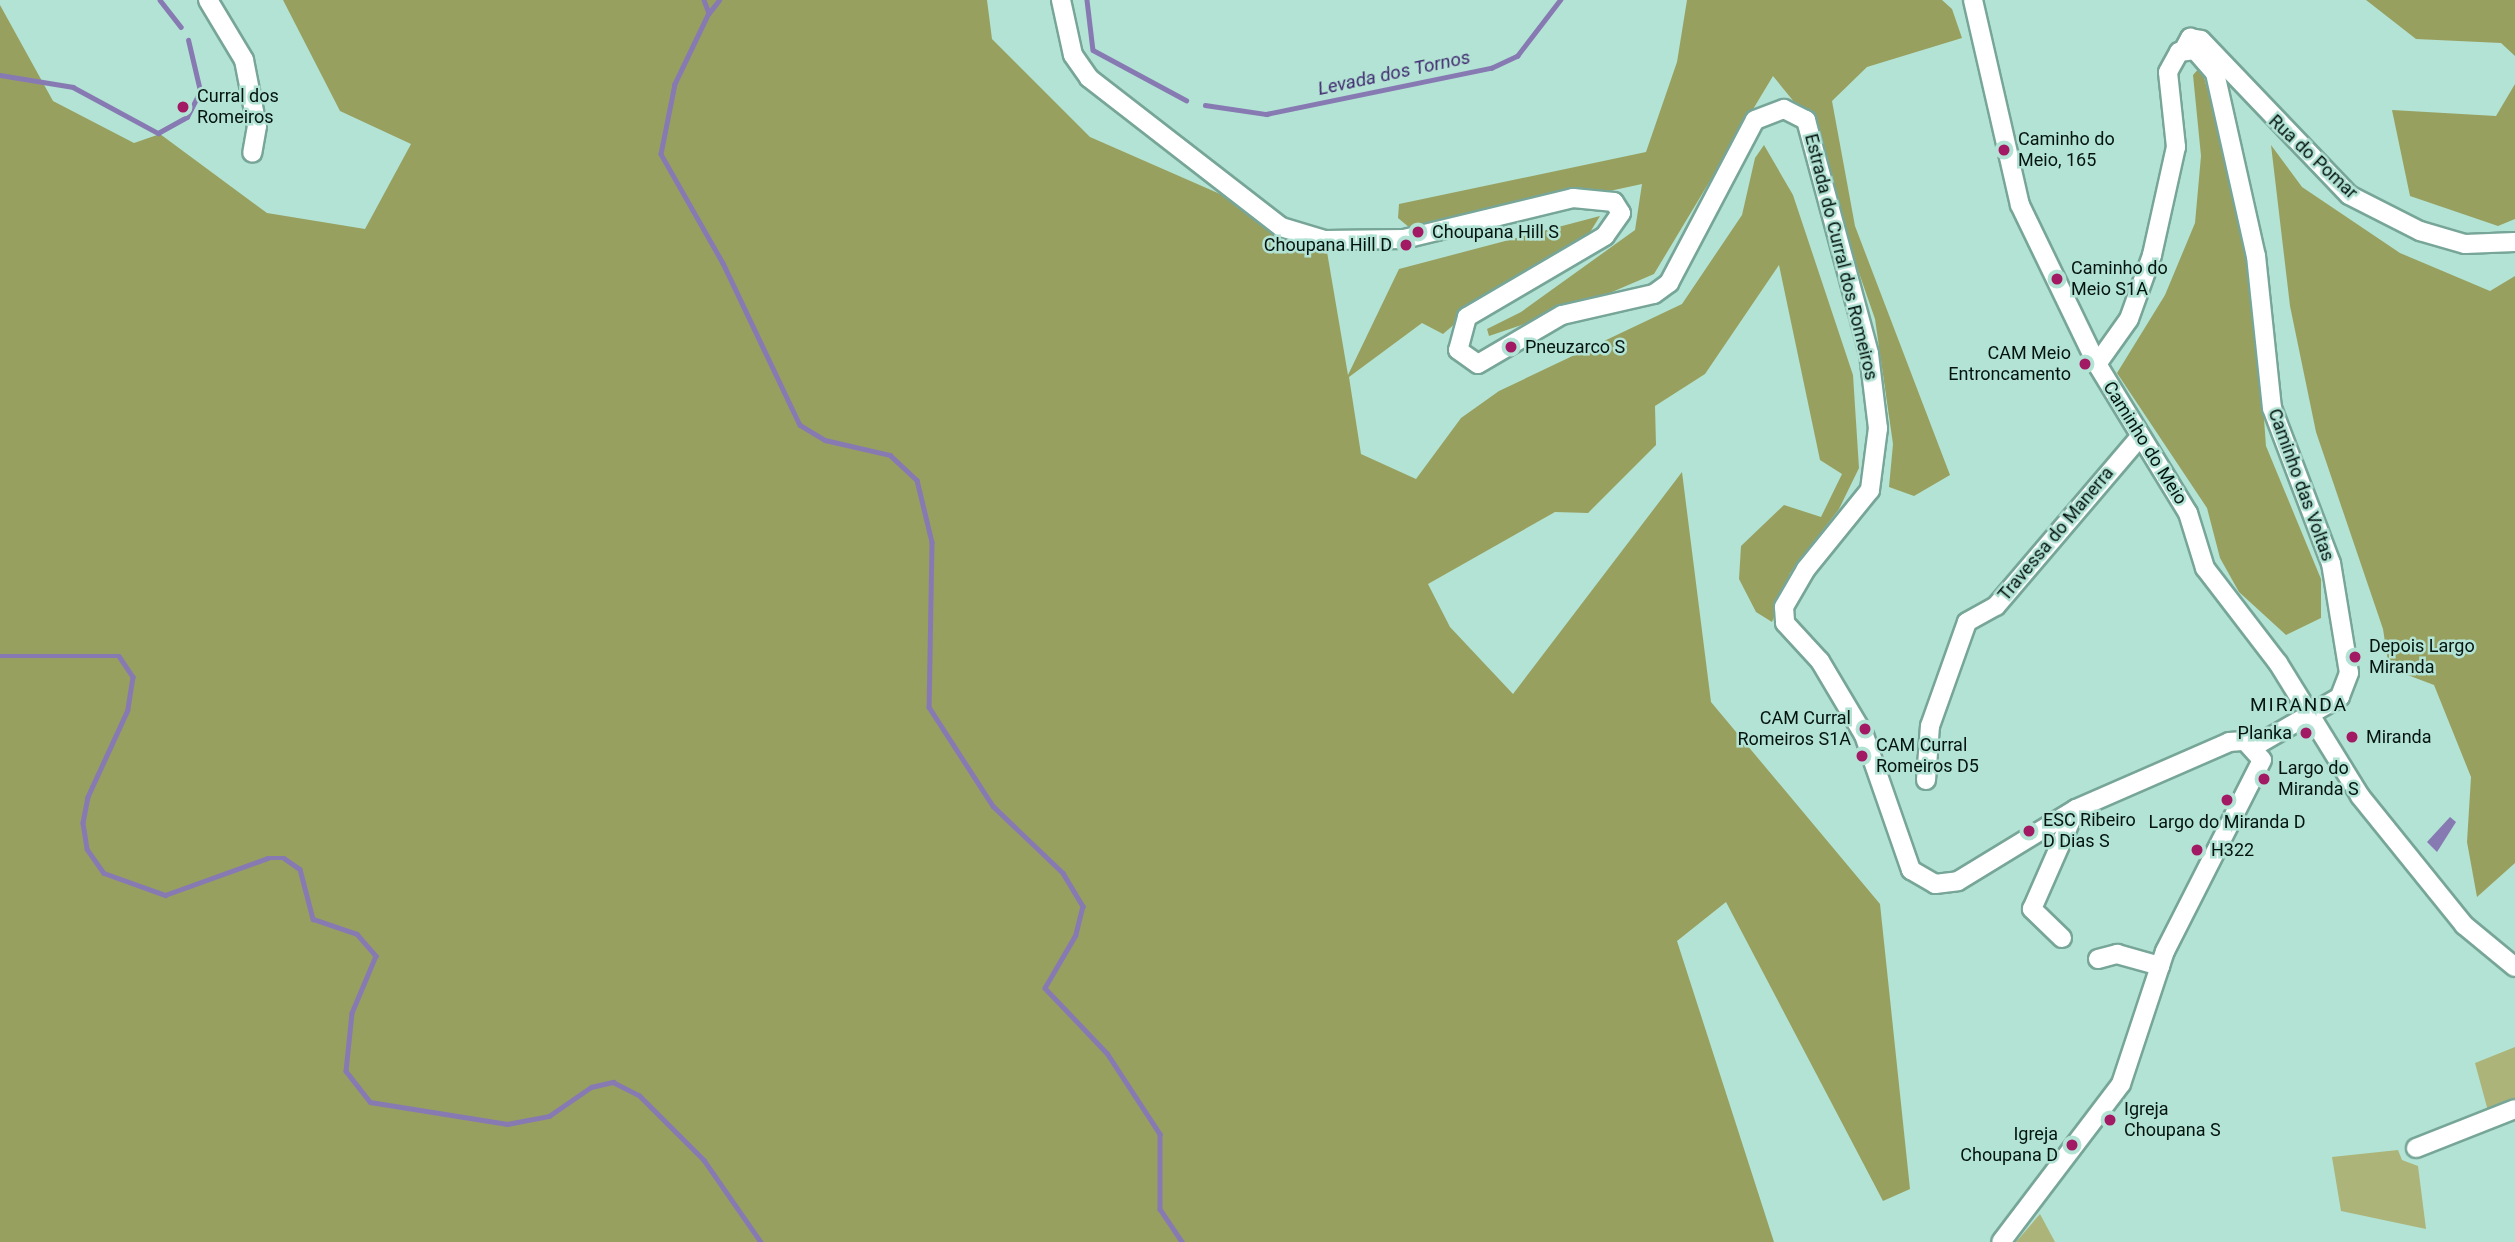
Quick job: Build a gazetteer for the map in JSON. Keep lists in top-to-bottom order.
{
  "streets": {
    "street": [
      "Rua do Pomar",
      "Estrada do Curral dos Romeiros",
      "Caminho do Meio",
      "Caminho das Voltas",
      "Travessa do Manerra"
    ]
  },
  "crossings": [
    ["Rua do Pomar", "Caminho das Voltas"],
    ["Estrada do Curral dos Romeiros", "Caminho das Voltas"],
    ["Caminho do Meio", "Caminho das Voltas"],
    ["Caminho do Meio", "Travessa do Manerra"]
  ],
  "districts": ["MIRANDA"],
  "water": ["Levada dos Tornos"],
  "places": [
    "Curral dos Romeiros",
    "Caminho do Meio, 165",
    "Choupana Hill S",
    "Choupana Hill D",
    "Caminho do Meio S1A",
    "Pneuzarco S",
    "CAM Meio Entroncamento",
    "Depois Largo Miranda",
    "CAM Curral Romeiros S1A",
    "Planka",
    "Miranda",
    "CAM Curral Romeiros D5",
    "Largo do Miranda S",
    "Largo do Miranda D",
    "ESC Ribeiro D Dias S",
    "H322",
    "Igreja Choupana S",
    "Igreja Choupana D"
  ]
}
